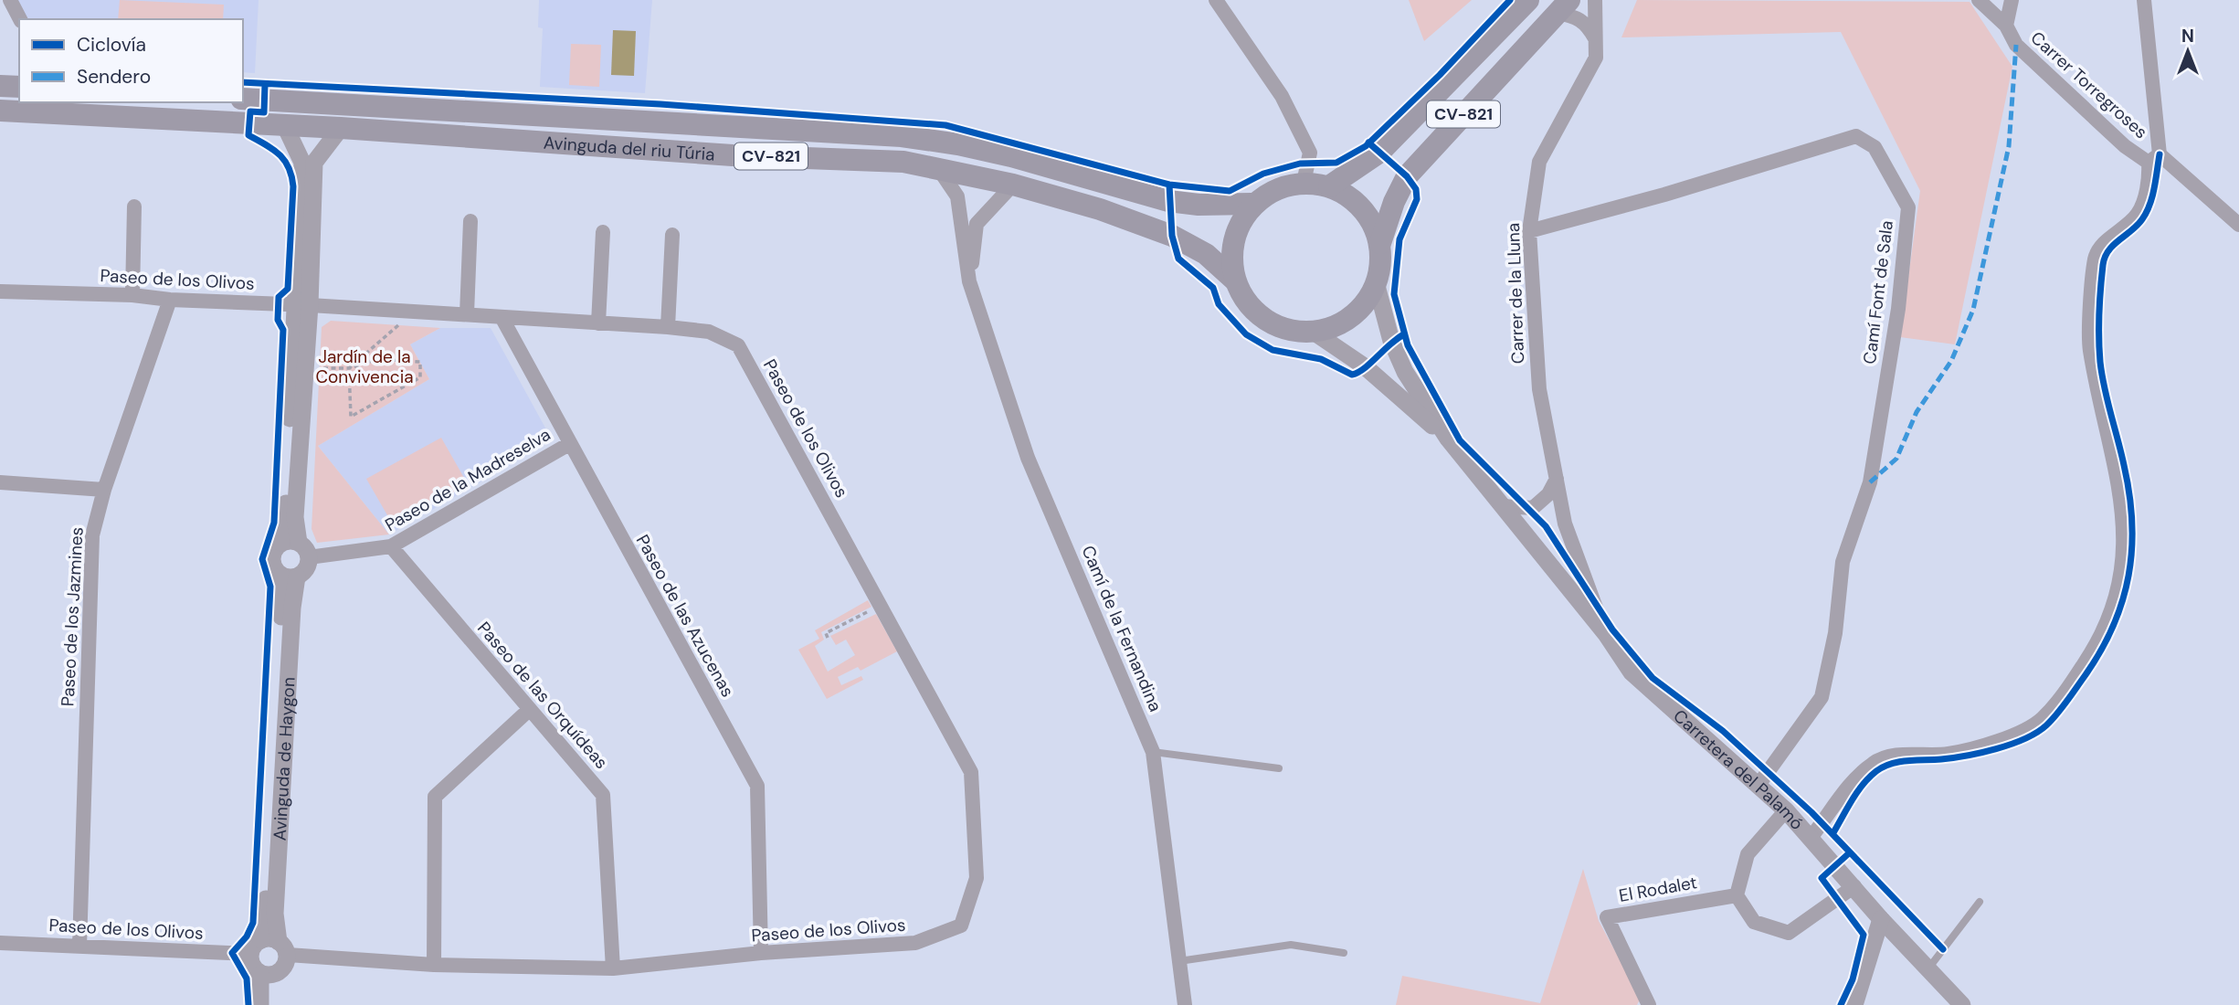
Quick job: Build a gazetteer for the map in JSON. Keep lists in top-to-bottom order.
{
  "streets": {
    "main road": ["CV-821", "Avinguda del riu Túria"],
    "street": [
      "Carrer Torregroses",
      "Paseo de los Olivos",
      "Camí Font de Sala",
      "Carrer de la Lluna",
      "Paseo de la Madreselva",
      "Paseo de las Azucenas",
      "Paseo de los Jazmines",
      "Camí de la Fernandina",
      "Paseo de las Orquídeas",
      "Avinguda de Haygon",
      "Carretera del Palamó",
      "El Rodalet"
    ]
  },
  "crossings": [
    ["CV-821", "Avinguda del riu Túria"],
    ["CV-821", "Carretera del Palamó"],
    ["Avinguda del riu Túria", "Camí de la Fernandina"],
    ["Avinguda del riu Túria", "Carretera del Palamó"],
    ["Paseo de los Olivos", "Paseo de las Azucenas"],
    ["Paseo de los Olivos", "Paseo de los Jazmines"],
    ["Paseo de los Olivos", "Paseo de las Orquídeas"],
    ["Paseo de los Olivos", "Avinguda de Haygon"],
    ["Camí Font de Sala", "Carrer de la Lluna"],
    ["Camí Font de Sala", "Carretera del Palamó"],
    ["Carrer de la Lluna", "Carretera del Palamó"],
    ["Paseo de la Madreselva", "Paseo de las Azucenas"],
    ["Paseo de la Madreselva", "Paseo de las Orquídeas"],
    ["Paseo de la Madreselva", "Avinguda de Haygon"]
  ],
  "parks": ["Jardín de la Convivencia"],
  "legend": ["Ciclovía", "Sendero"],
  "north": "top"
}
